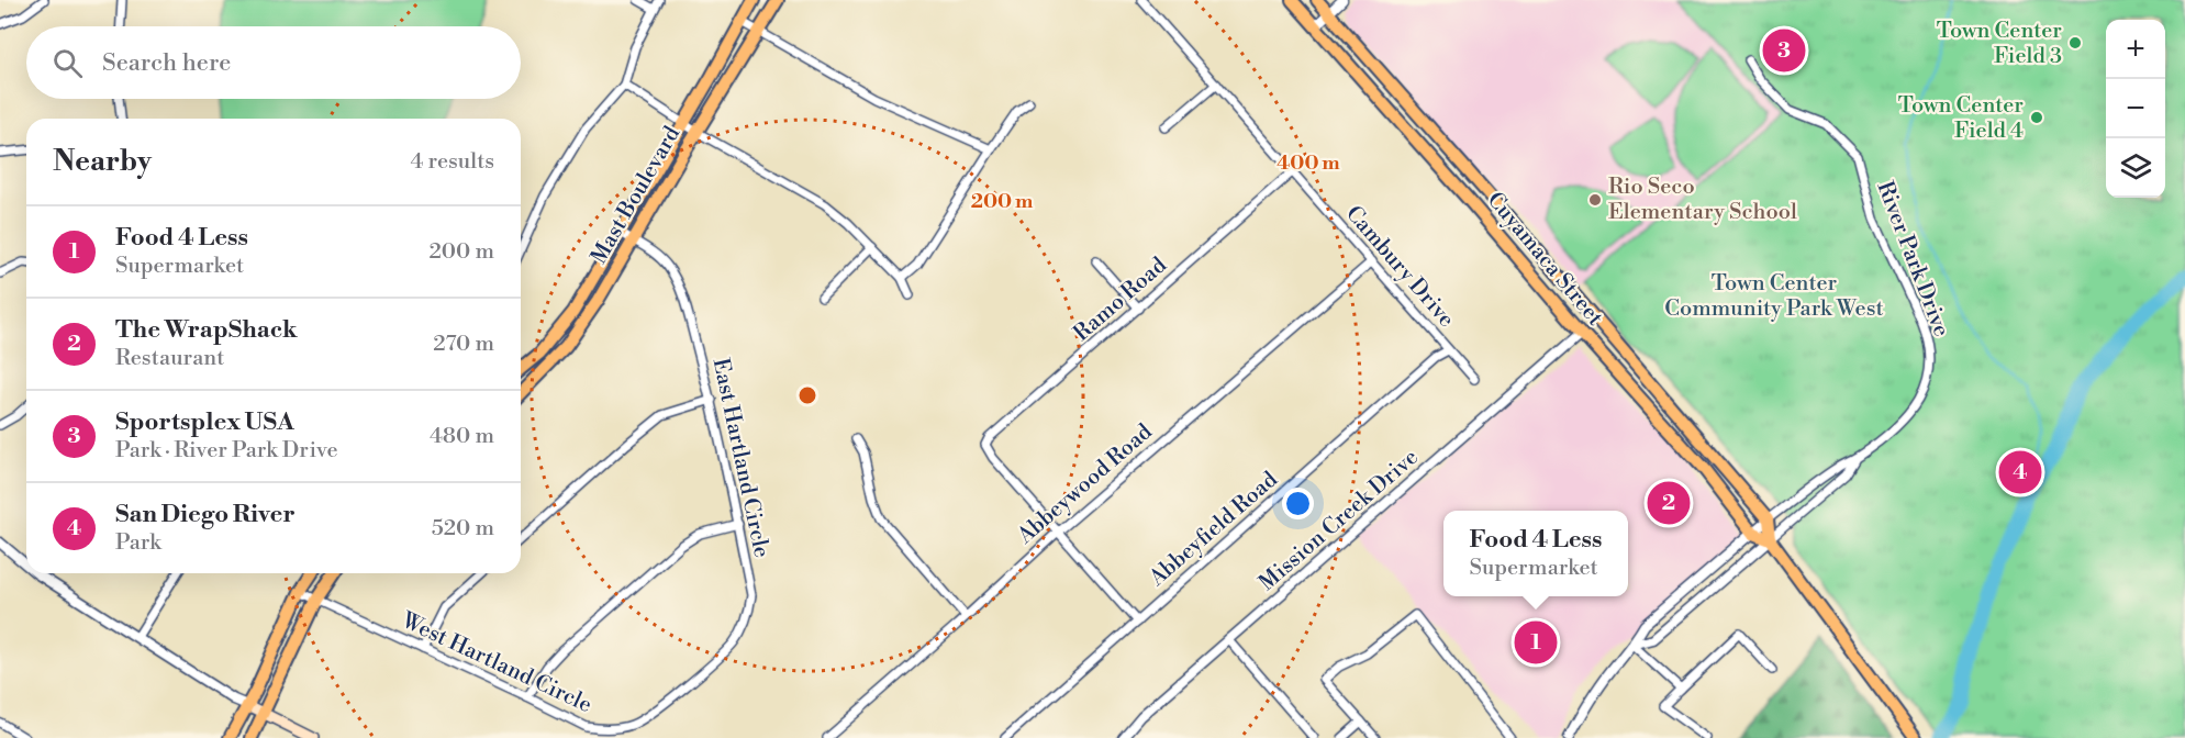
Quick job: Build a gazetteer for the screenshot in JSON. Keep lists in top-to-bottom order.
{
  "streets": {
    "main road": ["Mast Boulevard", "Cuyamaca Street"],
    "street": [
      "River Park Drive",
      "Cambury Drive",
      "Ramo Road",
      "East Hartland Circle",
      "Abbeywood Road",
      "Mission Creek Drive",
      "Abbeyfield Road",
      "West Hartland Circle"
    ]
  },
  "crossings": [
    ["Mast Boulevard", "East Hartland Circle"],
    ["Cuyamaca Street", "River Park Drive"],
    ["Cuyamaca Street", "Mission Creek Drive"],
    ["Cambury Drive", "Ramo Road"],
    ["Cambury Drive", "Abbeywood Road"],
    ["Cambury Drive", "Abbeyfield Road"],
    ["Ramo Road", "Abbeywood Road"],
    ["East Hartland Circle", "West Hartland Circle"]
  ],
  "parks": ["Town Center Community Park West"],
  "places": ["Town Center Field 3", "Town Center Field 4", "Rio Seco Elementary School"],
  "page": {
    "map_buttons": ["+", "−"],
    "pins": [
      "3",
      "4",
      "2",
      "1"
    ],
    "search": "Search here",
    "heading": ["Nearby", "4 results"],
    "list": [
      {
        "mark": "1",
        "name": "Food 4 Less",
        "note": "Supermarket",
        "value": "200 m"
      },
      {
        "mark": "2",
        "name": "The WrapShack",
        "note": "Restaurant",
        "value": "270 m"
      },
      {
        "mark": "3",
        "name": "Sportsplex USA",
        "note": "Park · River Park Drive",
        "value": "480 m"
      },
      {
        "mark": "4",
        "name": "San Diego River",
        "note": "Park",
        "value": "520 m"
      }
    ],
    "popup": ["Food 4 Less", "Supermarket"]
  },
  "rings": ["400 m", "200 m"]
}
